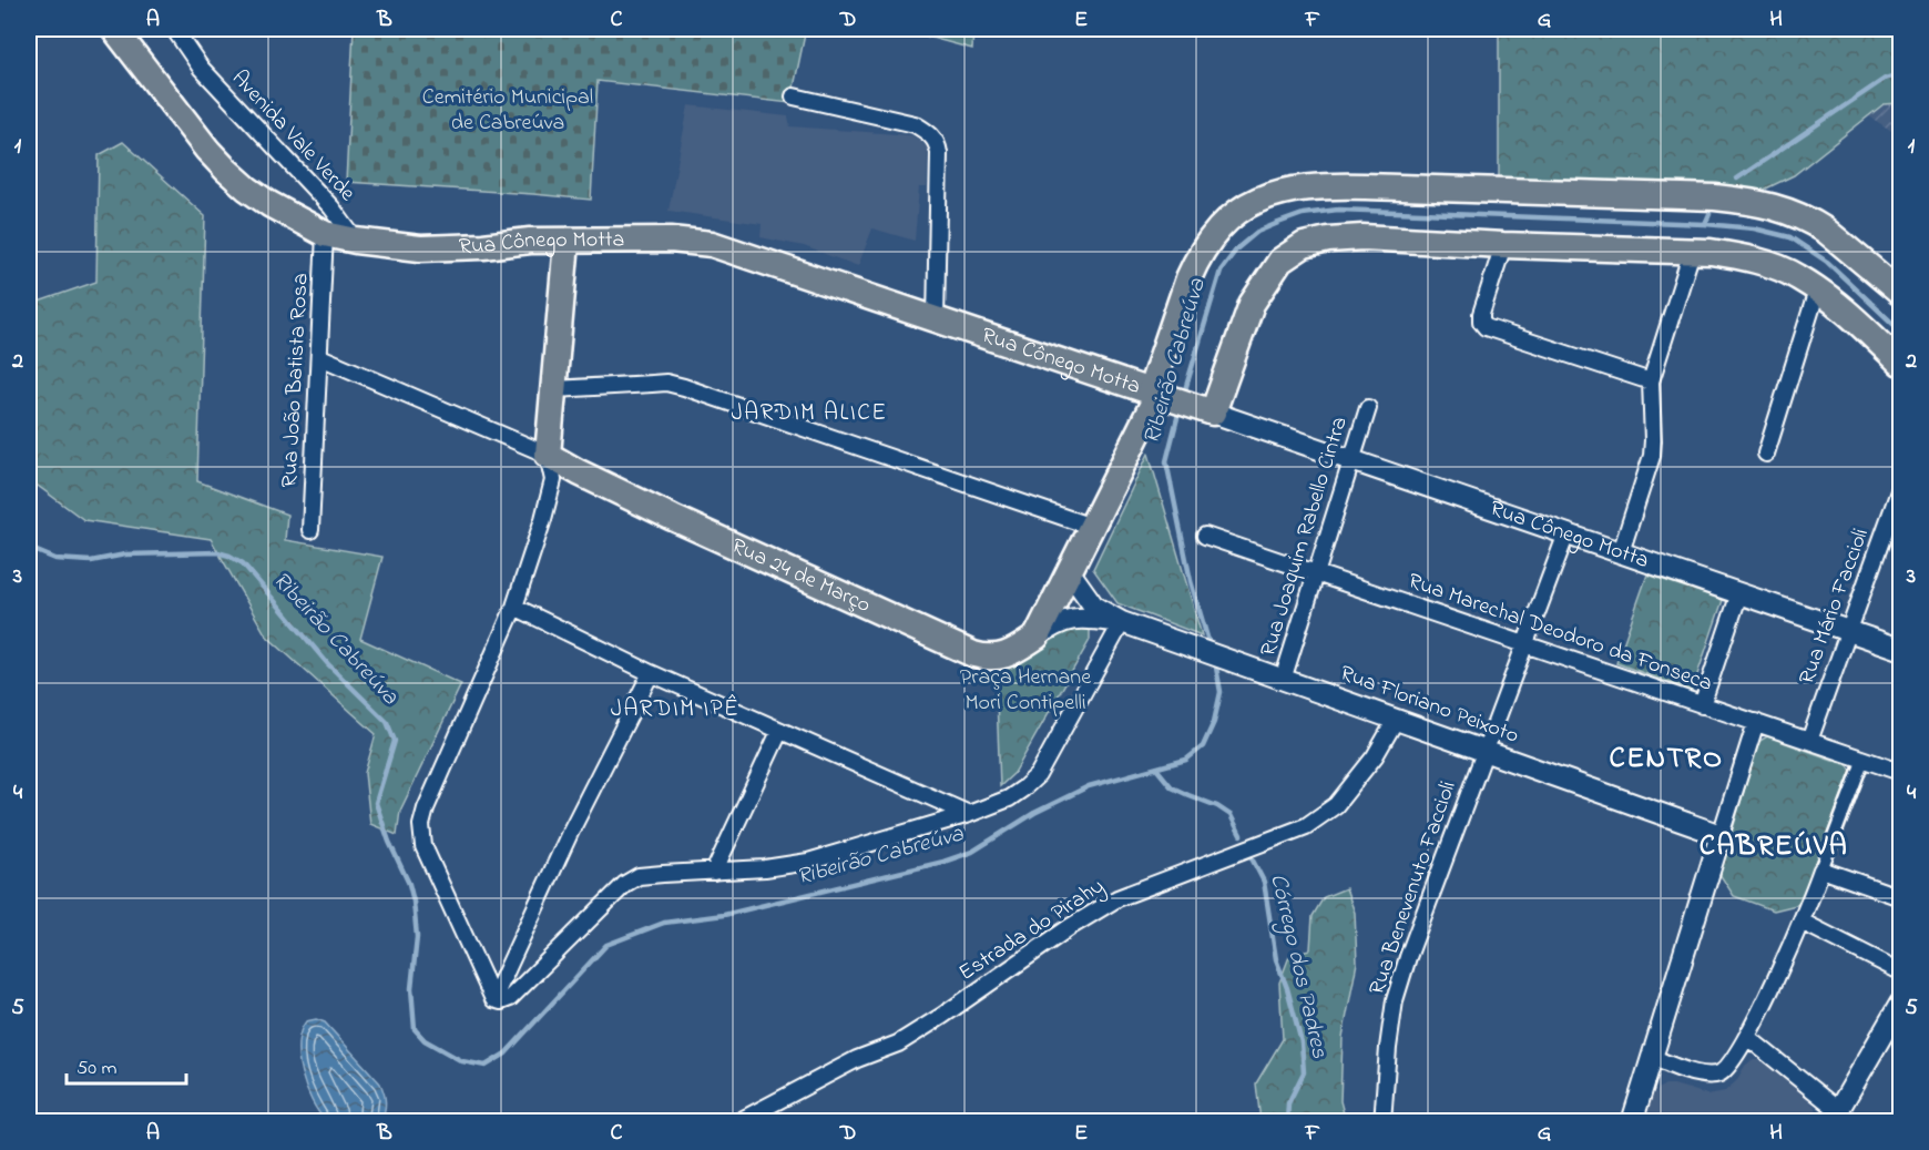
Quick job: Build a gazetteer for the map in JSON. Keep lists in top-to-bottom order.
{
  "streets": {
    "main road": ["Rua Cônego Motta", "Rua 24 de Março"],
    "street": [
      "Avenida Vale Verde",
      "Rua João Batista Rosa",
      "Rua Joaquim Rabello Cintra",
      "Rua Mário Faccioli",
      "Rua Marechal Deodoro da Fonseca",
      "Rua Floriano Peixoto",
      "Rua Benevenuto Faccioli",
      "Estrada do Pirahy"
    ]
  },
  "crossings": [
    ["Avenida Vale Verde", "Rua Cônego Motta"],
    ["Rua Cônego Motta", "Rua João Batista Rosa"],
    ["Rua Cônego Motta", "Rua Joaquim Rabello Cintra"],
    ["Rua Cônego Motta", "Rua 24 de Março"],
    ["Rua Cônego Motta", "Rua Mário Faccioli"],
    ["Rua Cônego Motta", "Rua Benevenuto Faccioli"],
    ["Rua João Batista Rosa", "Rua 24 de Março"],
    ["Rua Joaquim Rabello Cintra", "Rua Marechal Deodoro da Fonseca"],
    ["Rua Joaquim Rabello Cintra", "Rua Floriano Peixoto"],
    ["Rua Mário Faccioli", "Rua Marechal Deodoro da Fonseca"],
    ["Rua Marechal Deodoro da Fonseca", "Rua Benevenuto Faccioli"],
    ["Rua Floriano Peixoto", "Rua Benevenuto Faccioli"],
    ["Rua Floriano Peixoto", "Estrada do Pirahy"]
  ],
  "districts": [
    "JARDIM ALICE",
    "JARDIM IPÊ",
    "CENTRO",
    "CABREÚVA"
  ],
  "water": ["Ribeirão Cabreúva", "Córrego dos Padres"],
  "parks": ["Cemitério Municipal de Cabreúva", "Praça Hernane Mori Contipelli"],
  "scale_bar": "50 m",
  "grid": {
    "columns": [
      "A",
      "B",
      "C",
      "D",
      "E",
      "F",
      "G",
      "H"
    ],
    "rows": [
      "1",
      "2",
      "3",
      "4",
      "5"
    ]
  }
}
